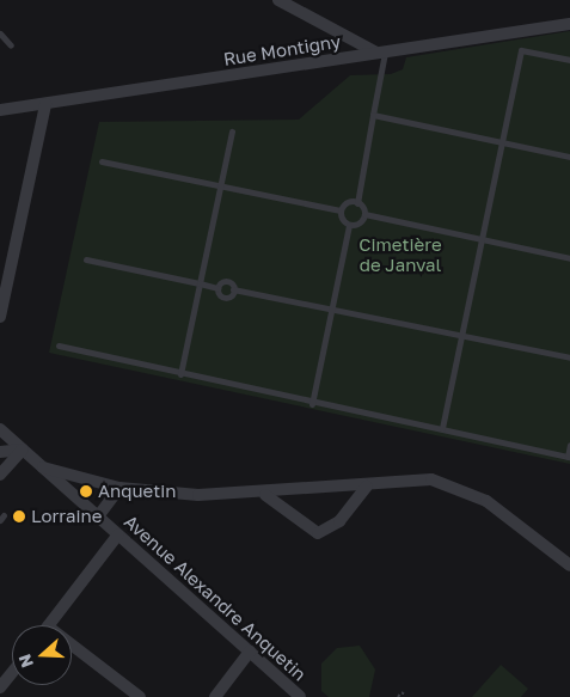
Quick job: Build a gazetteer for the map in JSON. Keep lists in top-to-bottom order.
{
  "streets": {
    "street": ["Rue Montigny", "Avenue Alexandre Anquetin"]
  },
  "parks": ["Cimetière de Janval"],
  "places": ["Anquetin", "Lorraine"],
  "north": "left"
}
